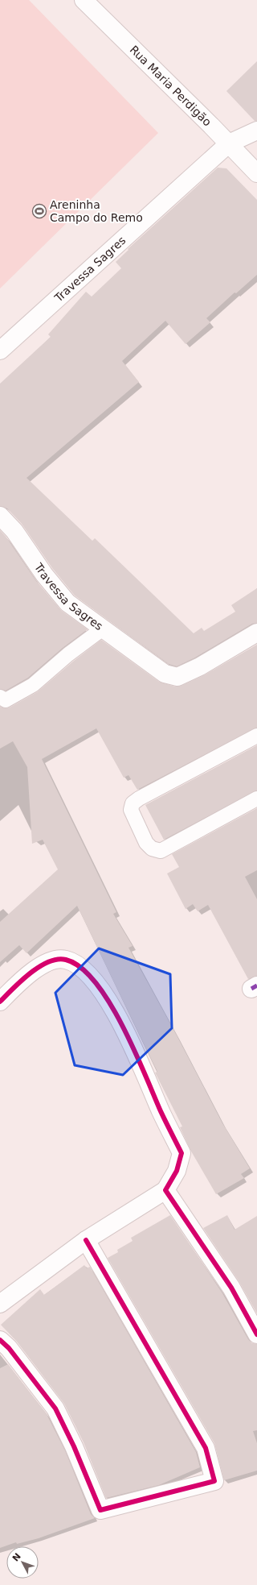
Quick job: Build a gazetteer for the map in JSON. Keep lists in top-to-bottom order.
{
  "streets": {
    "street": ["Rua Maria Perdigão", "Travessa Sagres"]
  },
  "crossings": [
    ["Rua Maria Perdigão", "Travessa Sagres"]
  ],
  "places": {
    "sports": ["Areninha Campo do Remo"]
  },
  "north": "top left"
}
